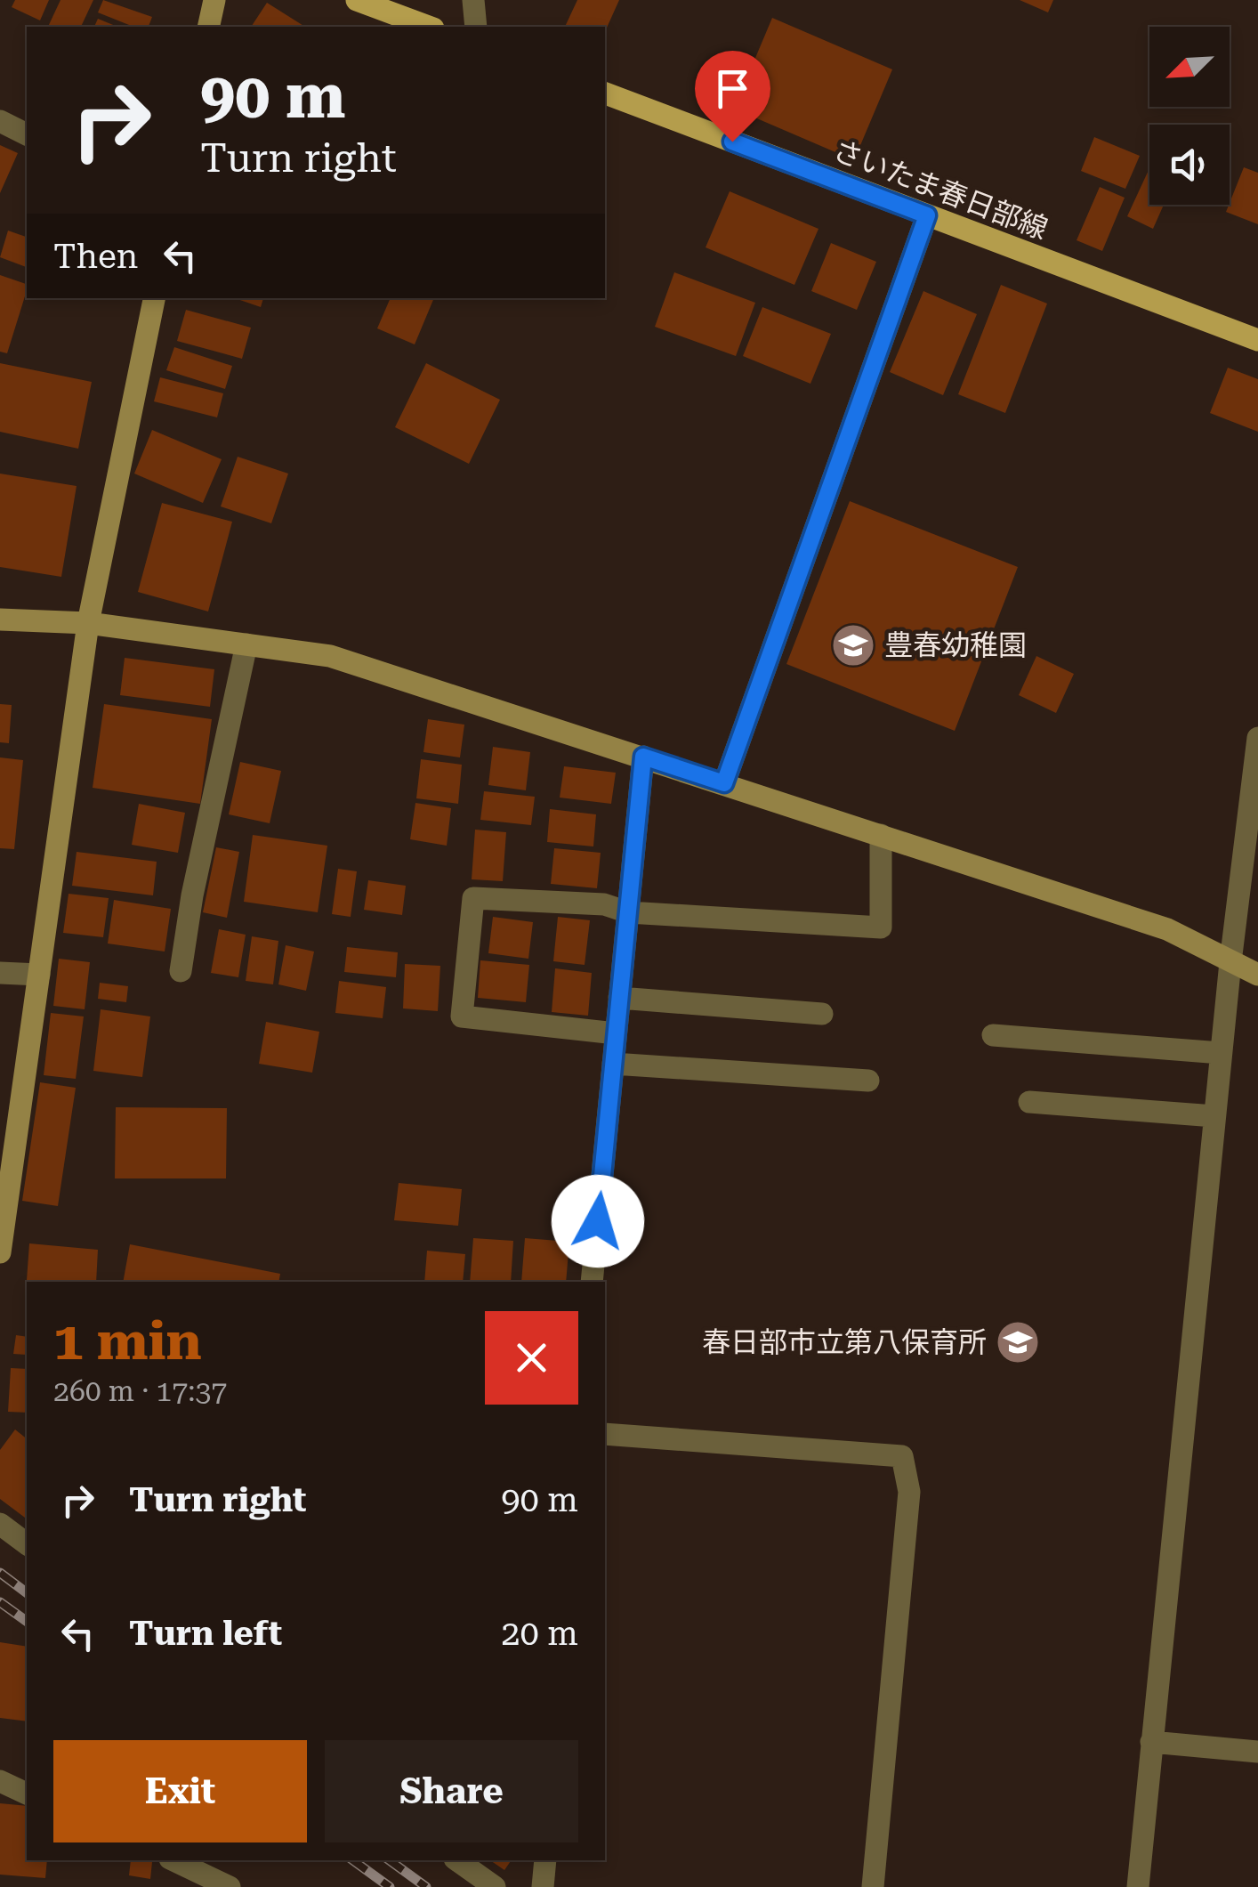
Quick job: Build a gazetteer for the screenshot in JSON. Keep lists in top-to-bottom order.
{
  "streets": {
    "main road": ["さいたま春日部線"]
  },
  "places": {
    "school or university": ["豊春幼稚園", "春日部市立第八保育所"]
  },
  "north": "bottom left",
  "page": {
    "turn": ["90 m", "Turn right"],
    "then": "Then",
    "heading": ["1 min", "260 m · 17:37"],
    "list": [
      {
        "name": "Turn right",
        "value": "90 m"
      },
      {
        "name": "Turn left",
        "value": "20 m"
      }
    ],
    "buttons": ["Exit", "Share"]
  }
}
